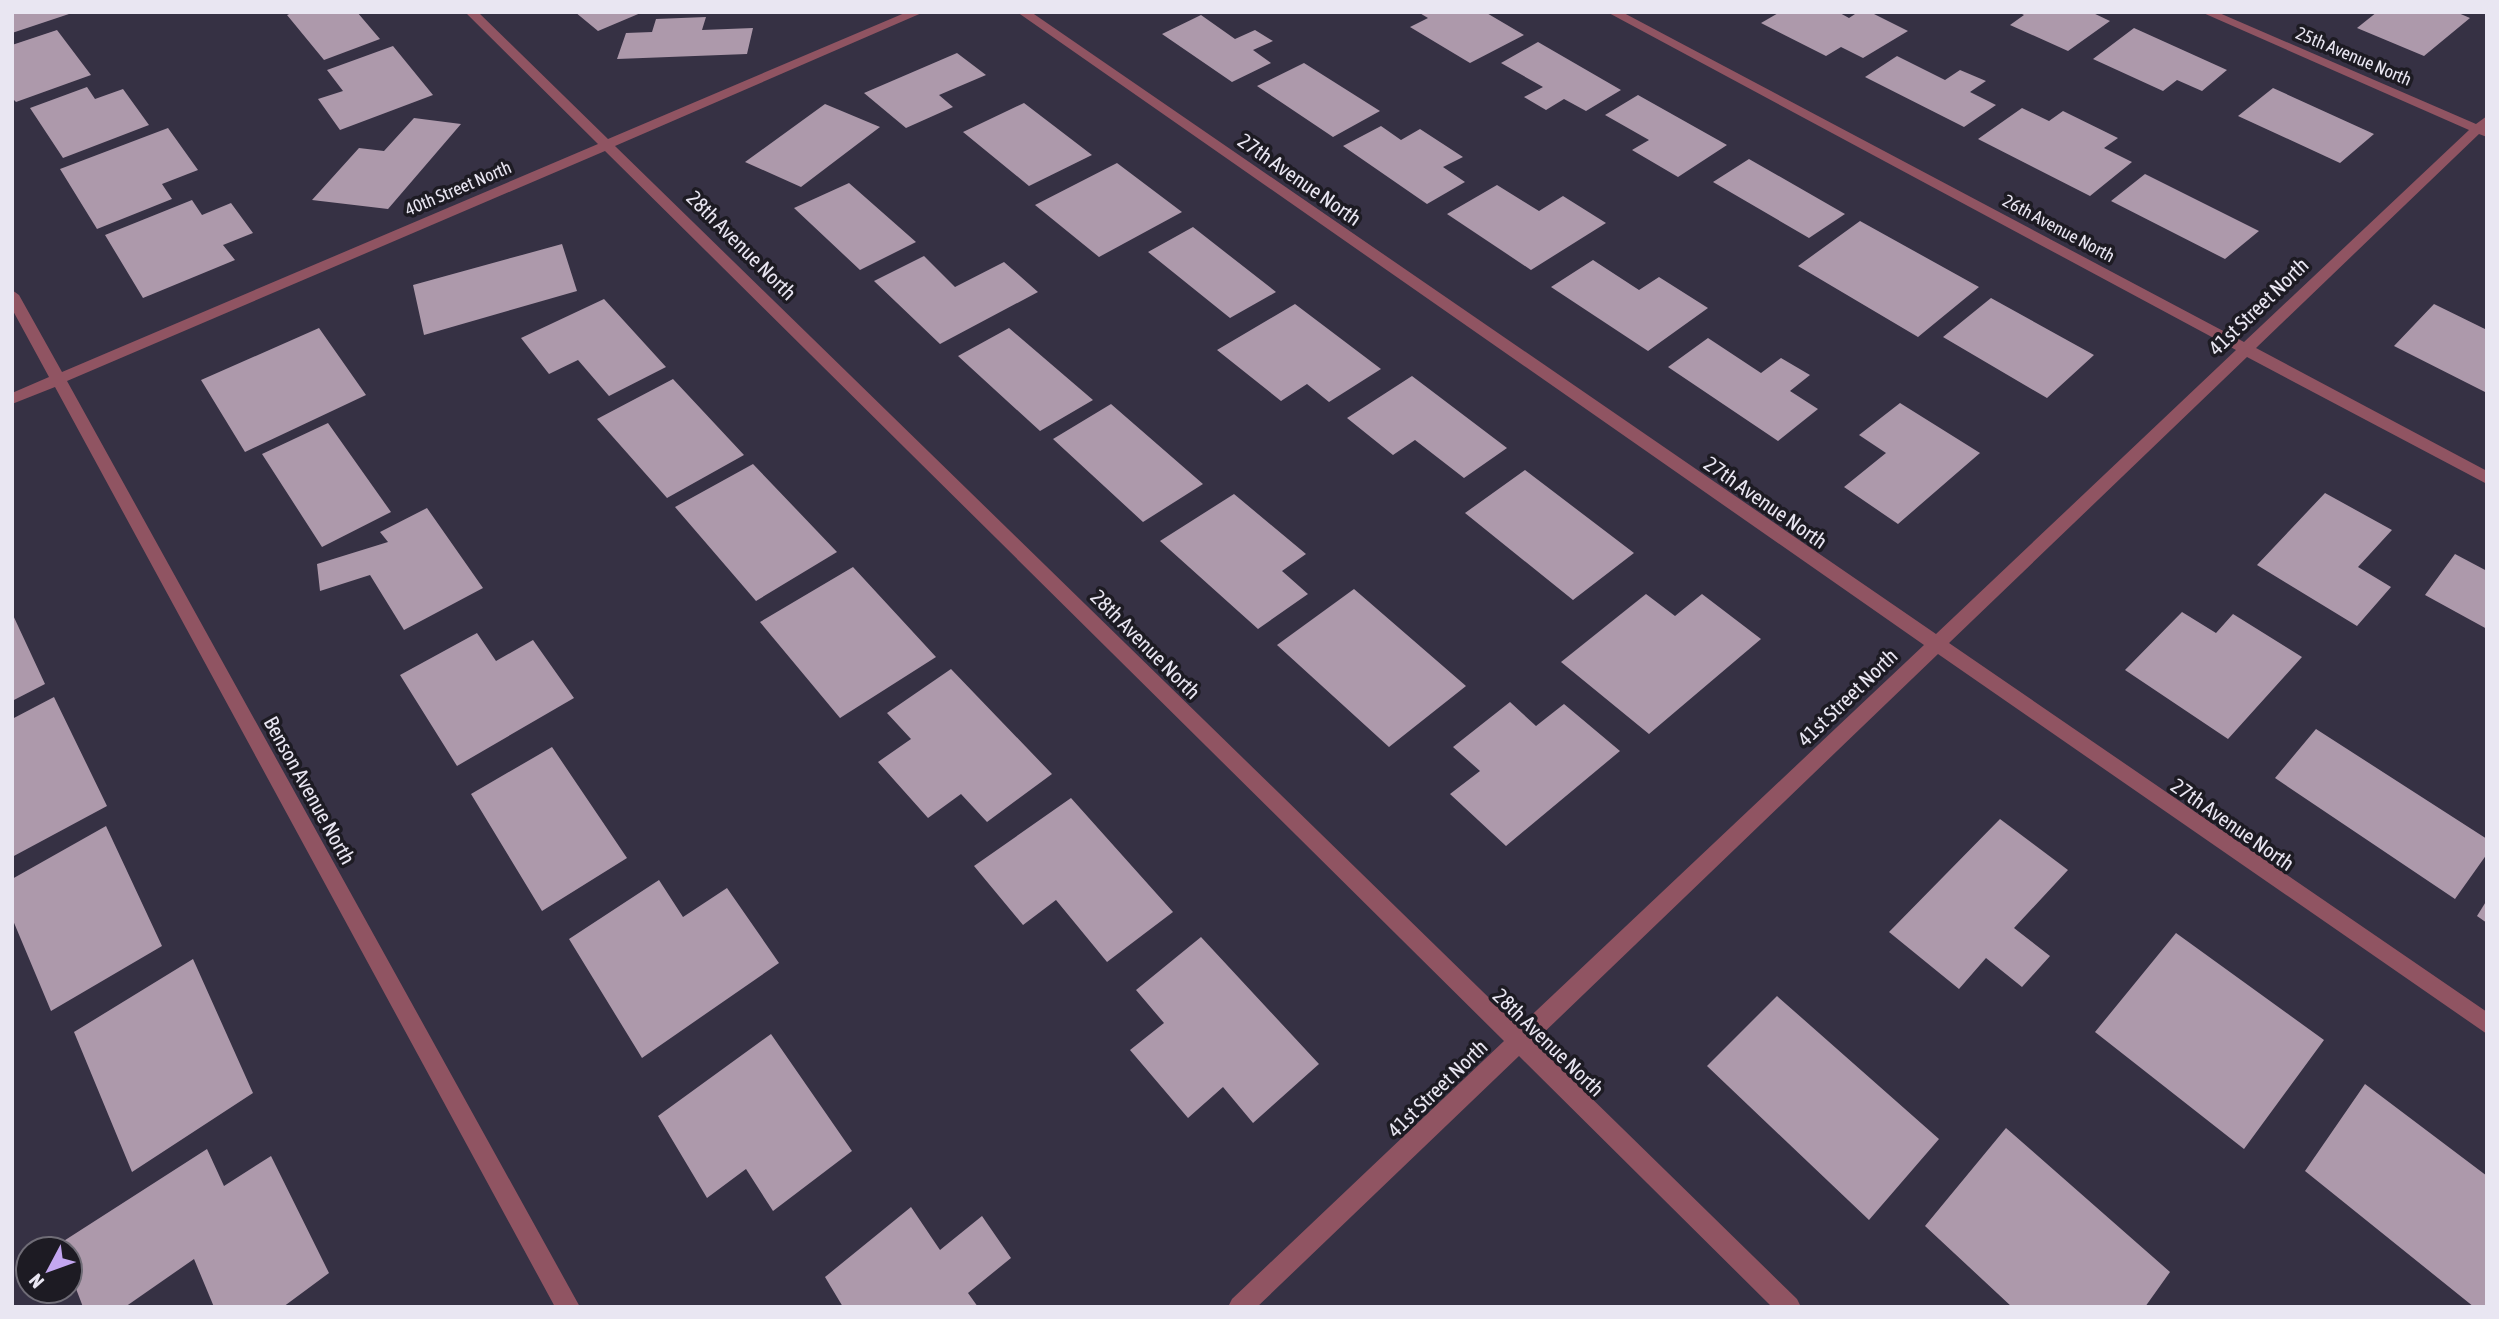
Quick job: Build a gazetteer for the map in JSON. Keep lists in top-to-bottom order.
{
  "streets": {
    "street": [
      "25th Avenue North",
      "27th Avenue North",
      "40th Street North",
      "26th Avenue North",
      "28th Avenue North",
      "41st Street North",
      "Benson Avenue North"
    ]
  },
  "crossings": [
    ["25th Avenue North", "41st Street North"],
    ["27th Avenue North", "41st Street North"],
    ["40th Street North", "28th Avenue North"],
    ["40th Street North", "Benson Avenue North"],
    ["26th Avenue North", "41st Street North"],
    ["28th Avenue North", "41st Street North"]
  ],
  "north": "bottom left"
}
